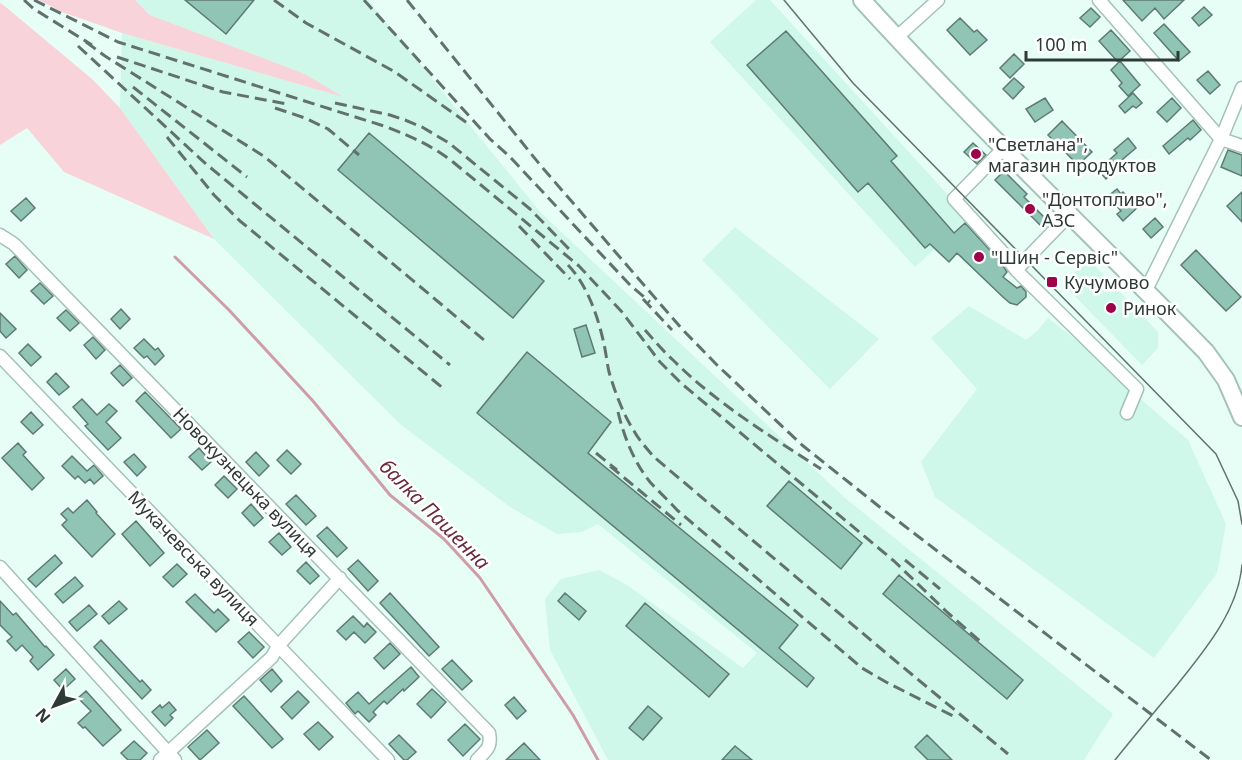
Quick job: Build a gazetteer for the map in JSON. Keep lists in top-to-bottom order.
{
  "streets": {
    "street": ["Новокузнецька вулиця", "Мукачевська вулиця"]
  },
  "water": ["балка Пашенна"],
  "places": {
    "other": [
      "\"Светлана\", магазин продуктов",
      "\"Донтопливо\", АЗС",
      "\"Шин - Сервіс\"",
      "Ринок"
    ],
    "transit": ["Кучумово"]
  },
  "scale_bar": "100 m",
  "north": "bottom left"
}
